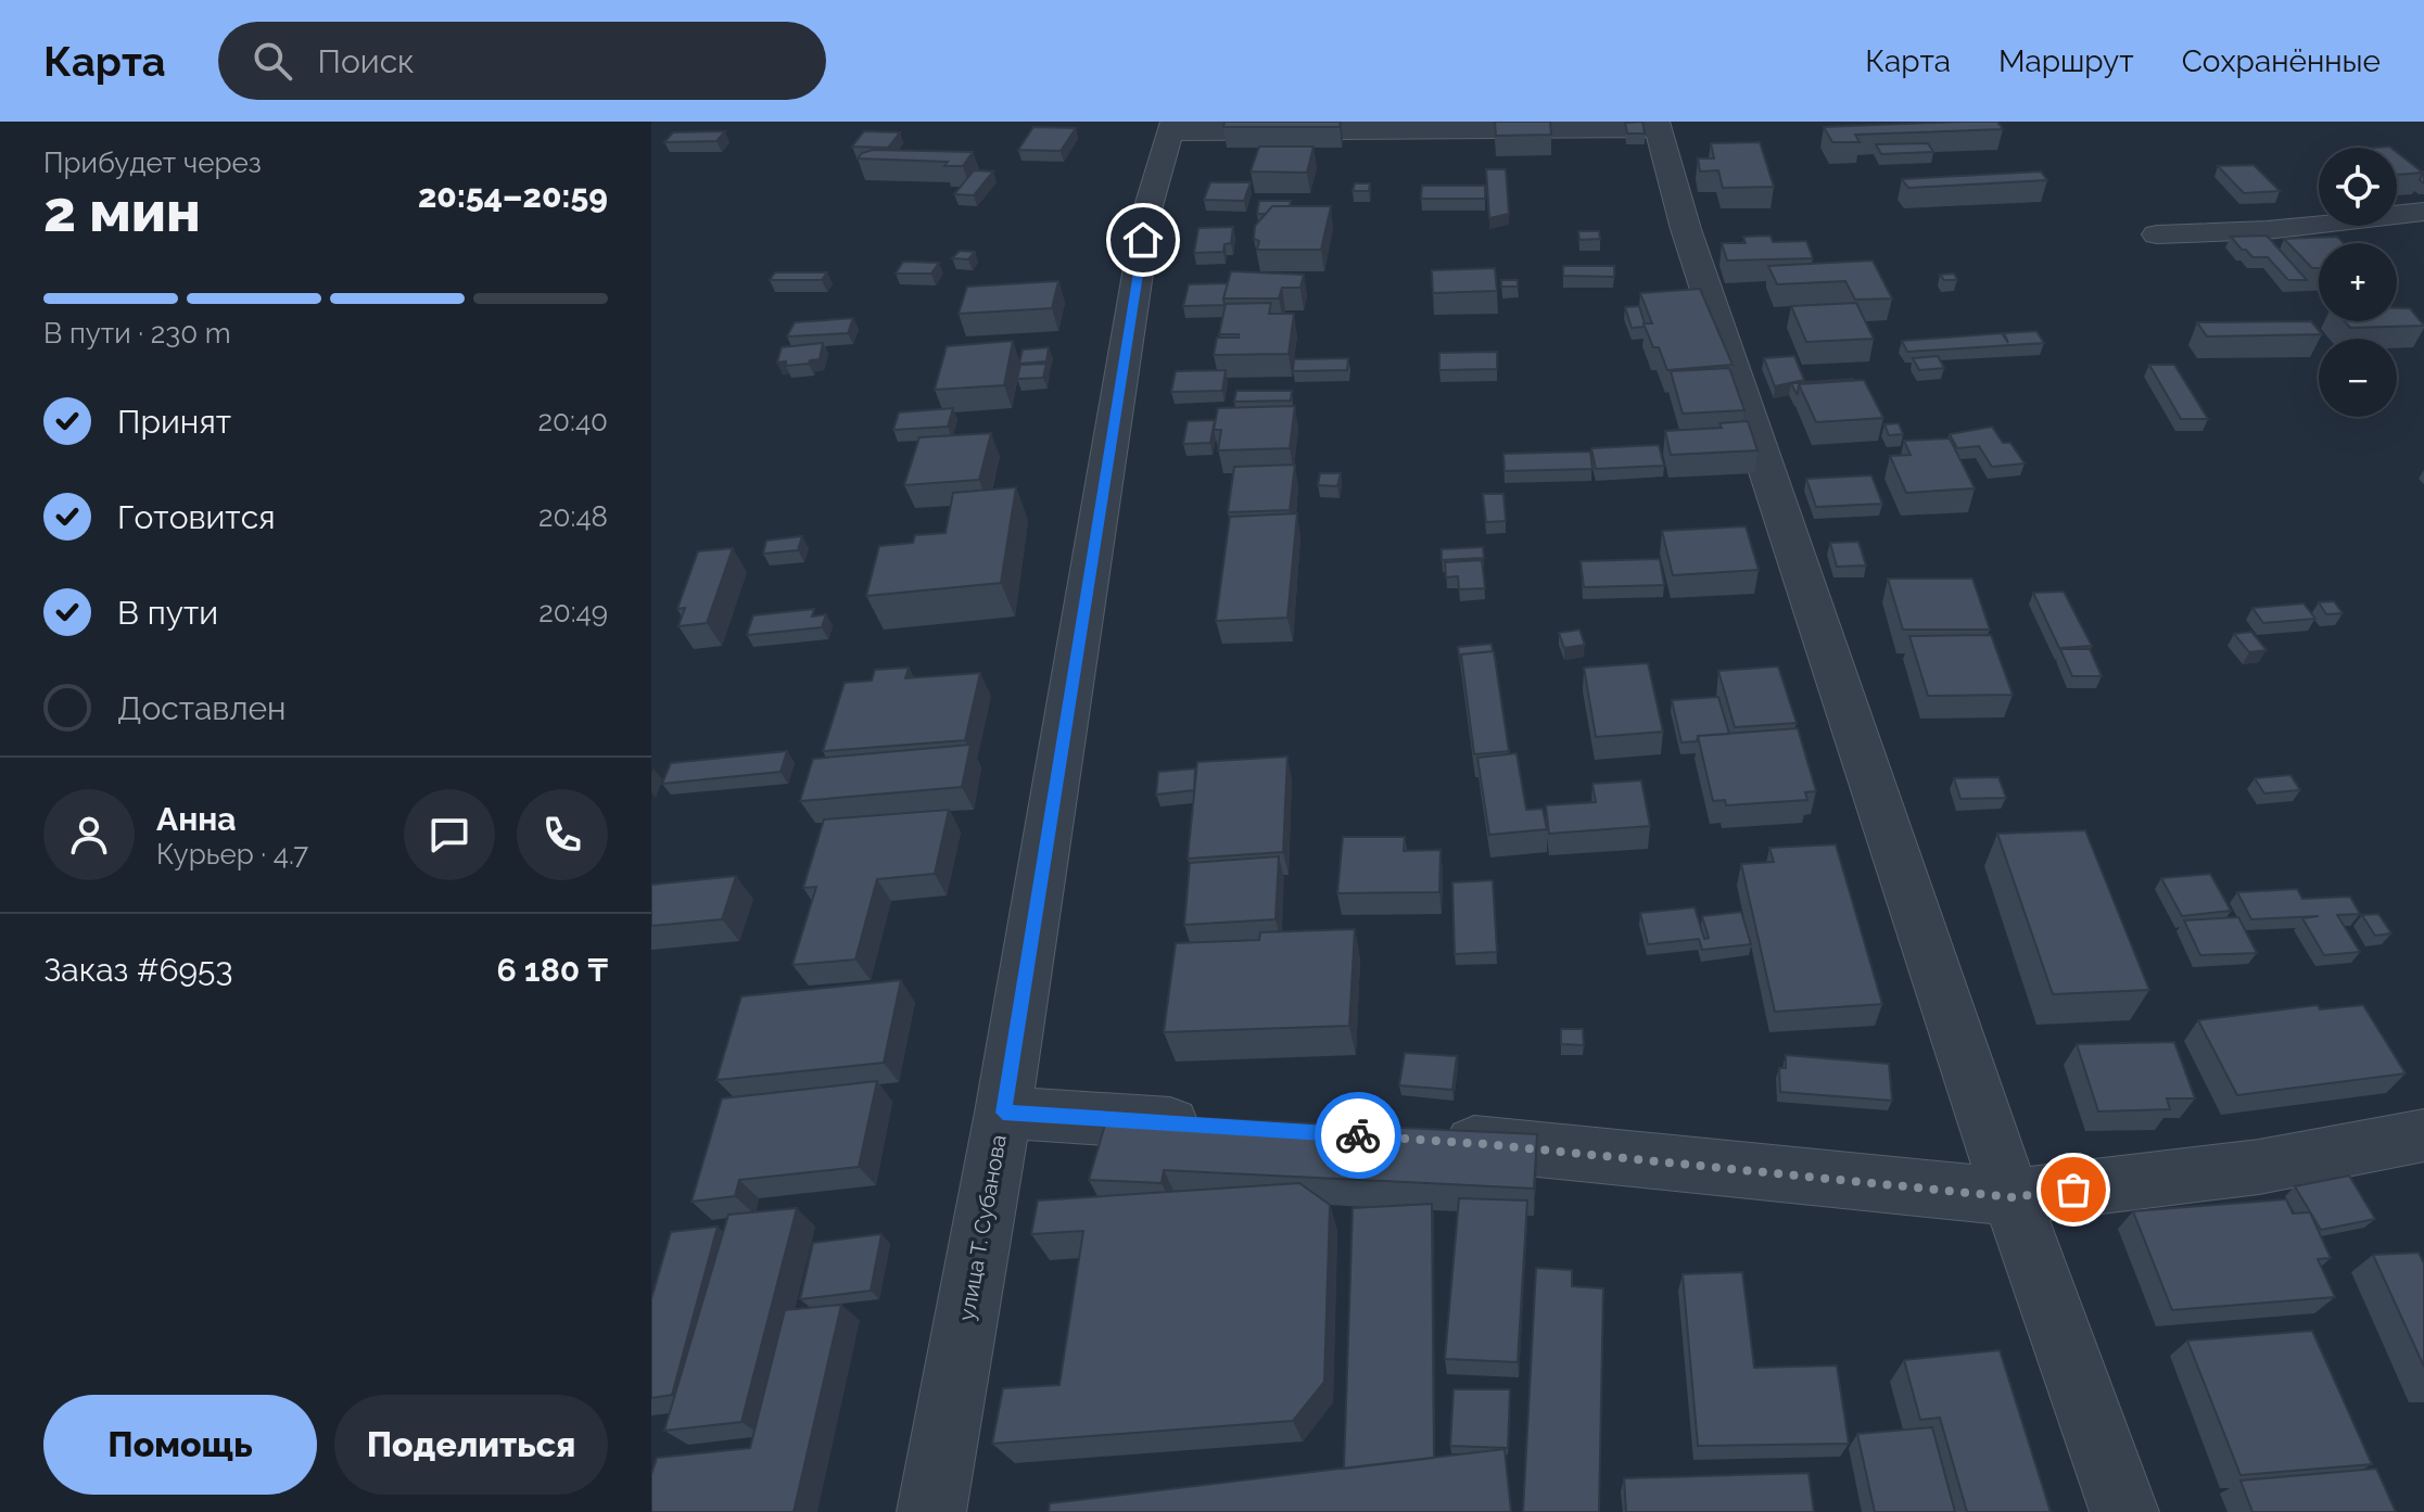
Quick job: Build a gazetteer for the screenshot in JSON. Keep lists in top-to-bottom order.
{
  "streets": {
    "street": ["улица Т. Субанова"]
  },
  "page": {
    "header": "Карта",
    "search": "Поиск",
    "nav": ["Карта", "Маршрут", "Сохранённые"],
    "heading": ["2 мин", "Прибудет через", "20:54–20:59"],
    "panel": [
      "Анна",
      "Курьер · 4.7",
      "Заказ #6953",
      "6 180 ₸"
    ],
    "map_buttons": ["+", "−"],
    "bar": "В пути · 230 m",
    "list": [
      ["Принят", "20:40"],
      ["Готовится", "20:48"],
      ["В пути", "20:49"],
      "Доставлен"
    ],
    "buttons": ["Помощь", "Поделиться"]
  }
}
